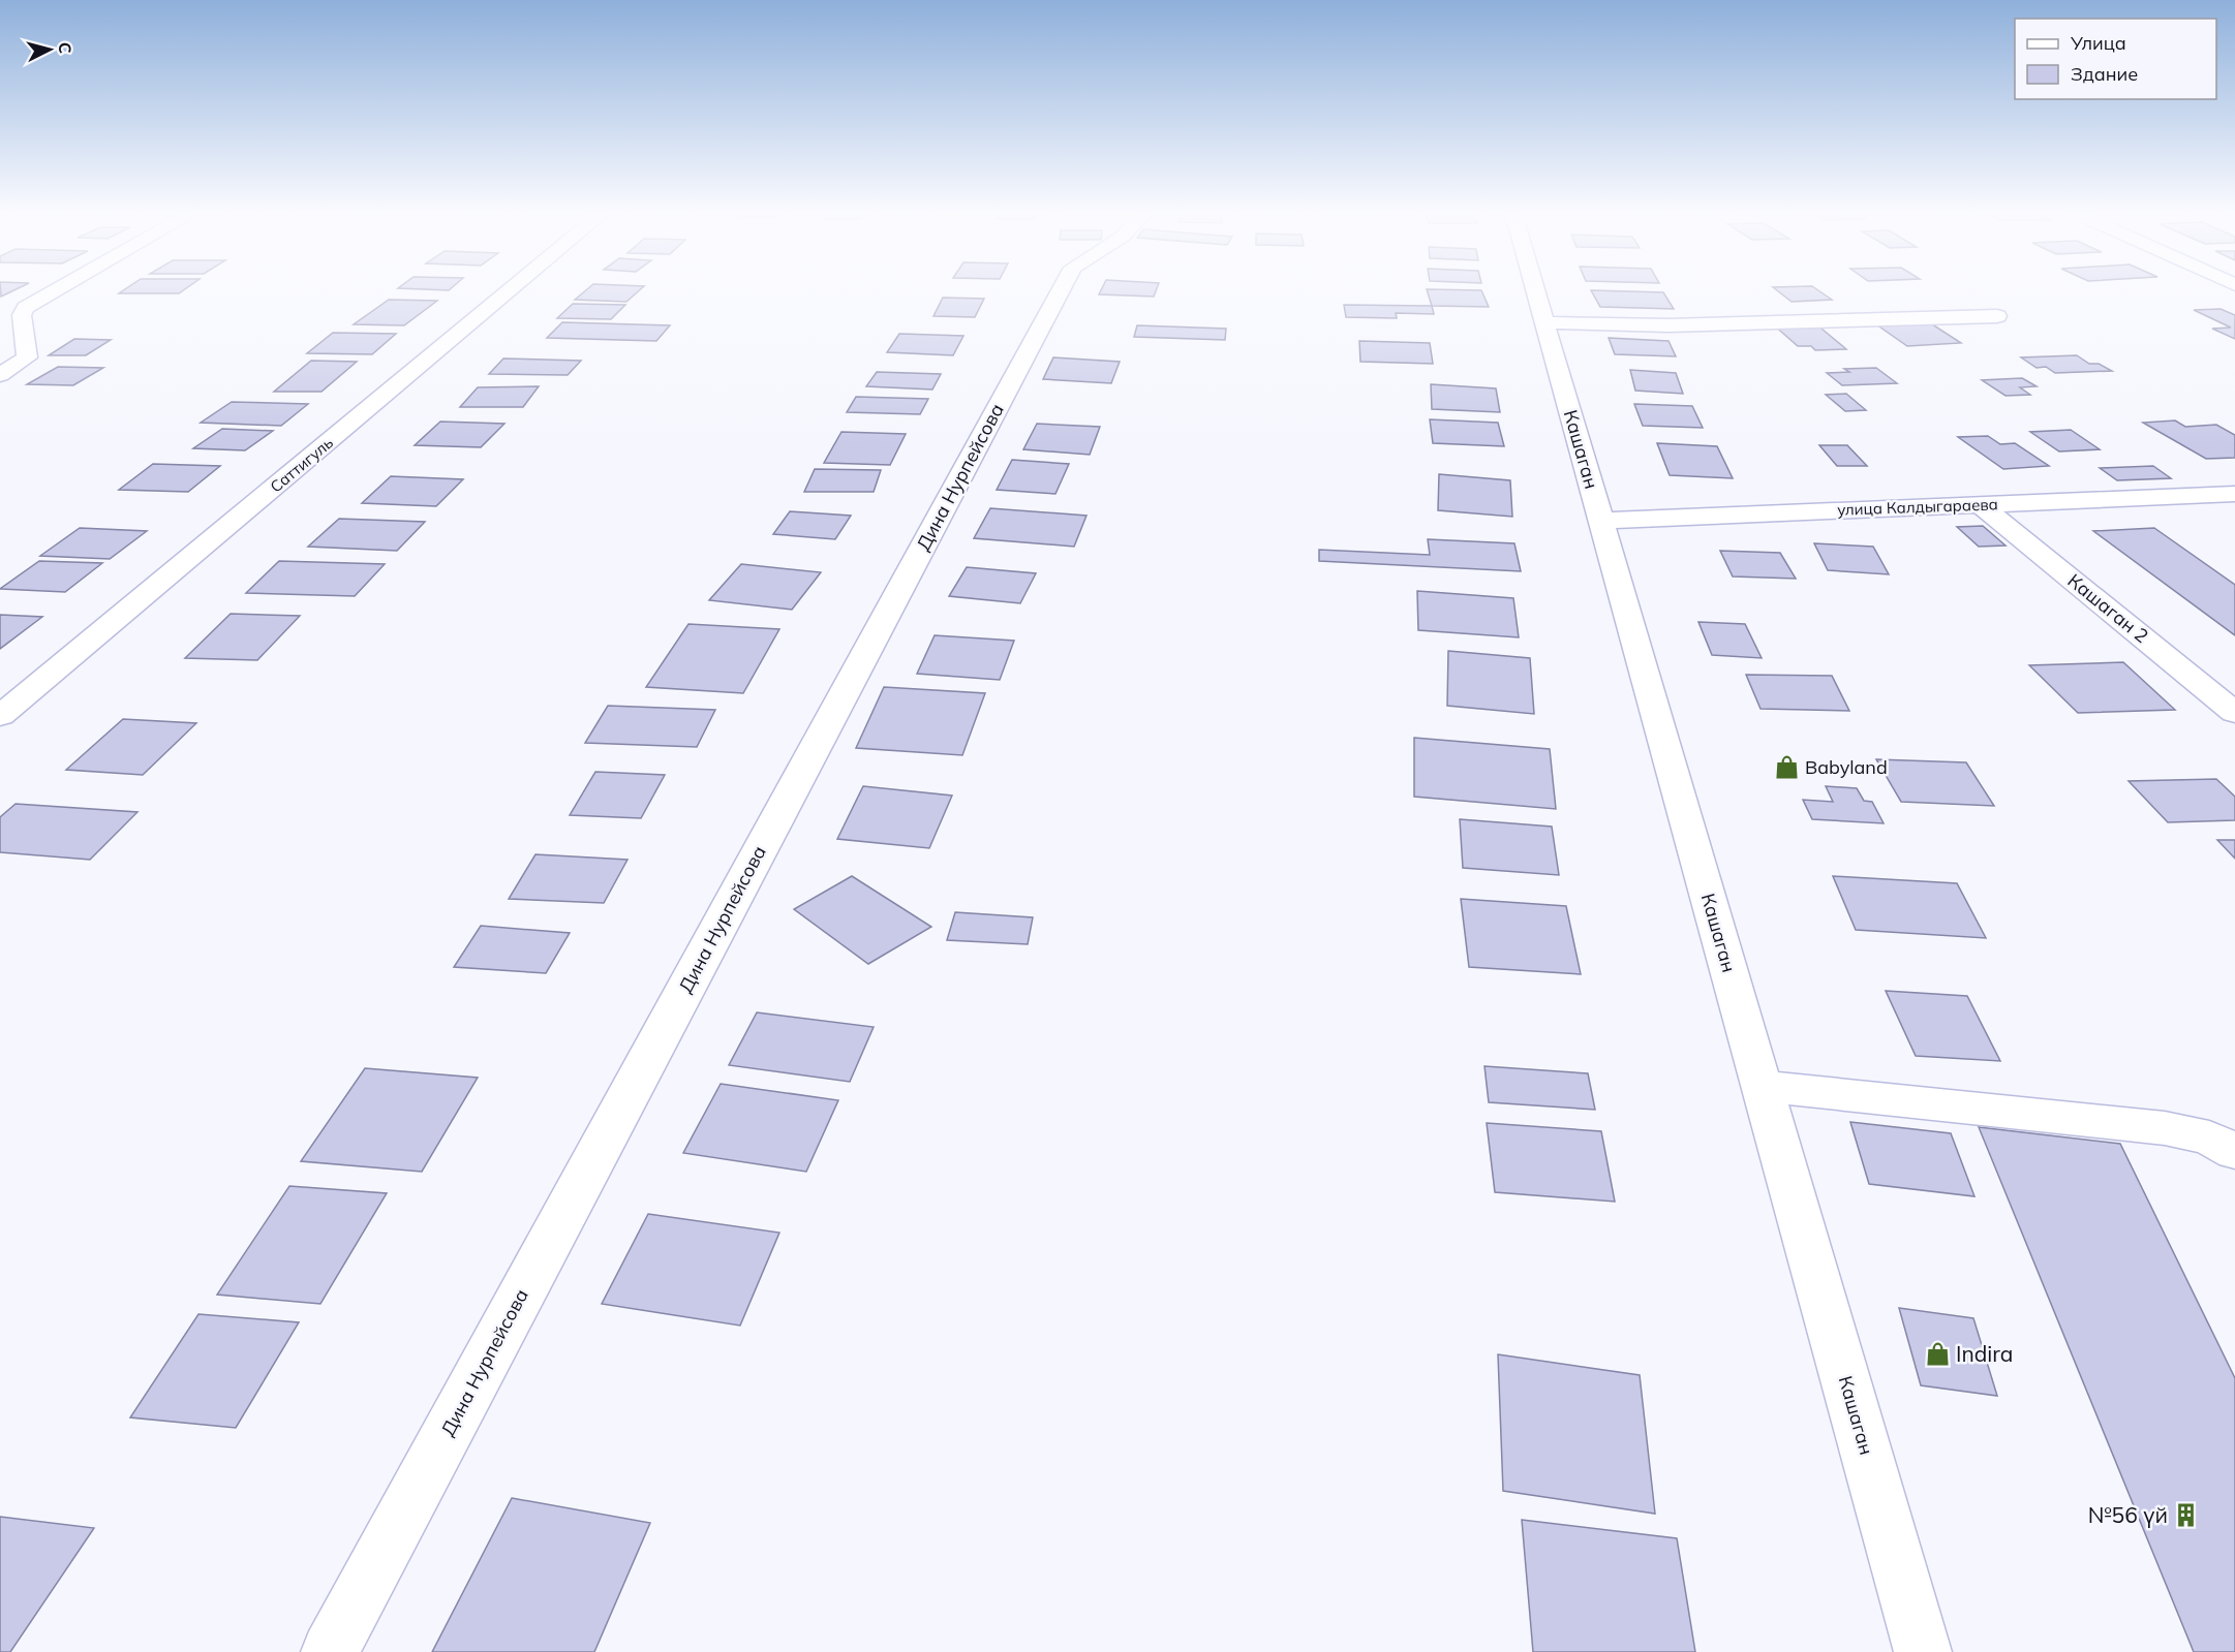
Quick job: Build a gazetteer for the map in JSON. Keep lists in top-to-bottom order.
{
  "streets": {
    "street": [
      "Кашаган",
      "Саттигуль",
      "Дина Нурпейсова",
      "улица Калдыгараева",
      "Кашаган 2"
    ]
  },
  "crossings": [
    ["Кашаган", "улица Калдыгараева"],
    ["улица Калдыгараева", "Кашаган 2"]
  ],
  "places": {
    "shop": ["Babyland", "Indira"],
    "building": ["№56 үй"]
  },
  "legend": ["Улица", "Здание"],
  "north": "right"
}
